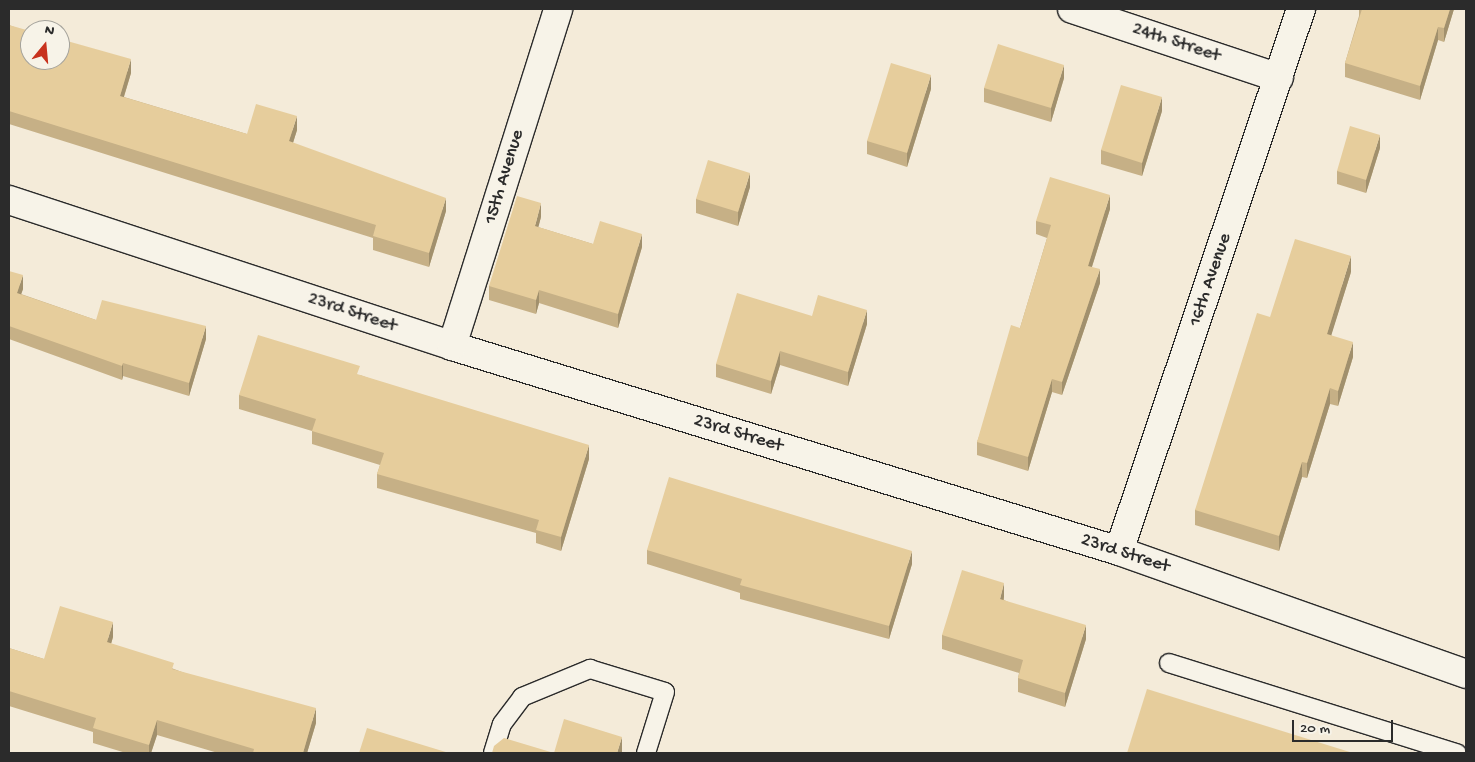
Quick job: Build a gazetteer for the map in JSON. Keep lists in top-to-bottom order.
{
  "streets": {
    "street": [
      "24th Street",
      "15th Avenue",
      "16th Avenue",
      "23rd Street"
    ]
  },
  "crossings": [
    ["24th Street", "16th Avenue"],
    ["15th Avenue", "23rd Street"],
    ["16th Avenue", "23rd Street"]
  ],
  "scale_bar": "20 m",
  "north": "top"
}
